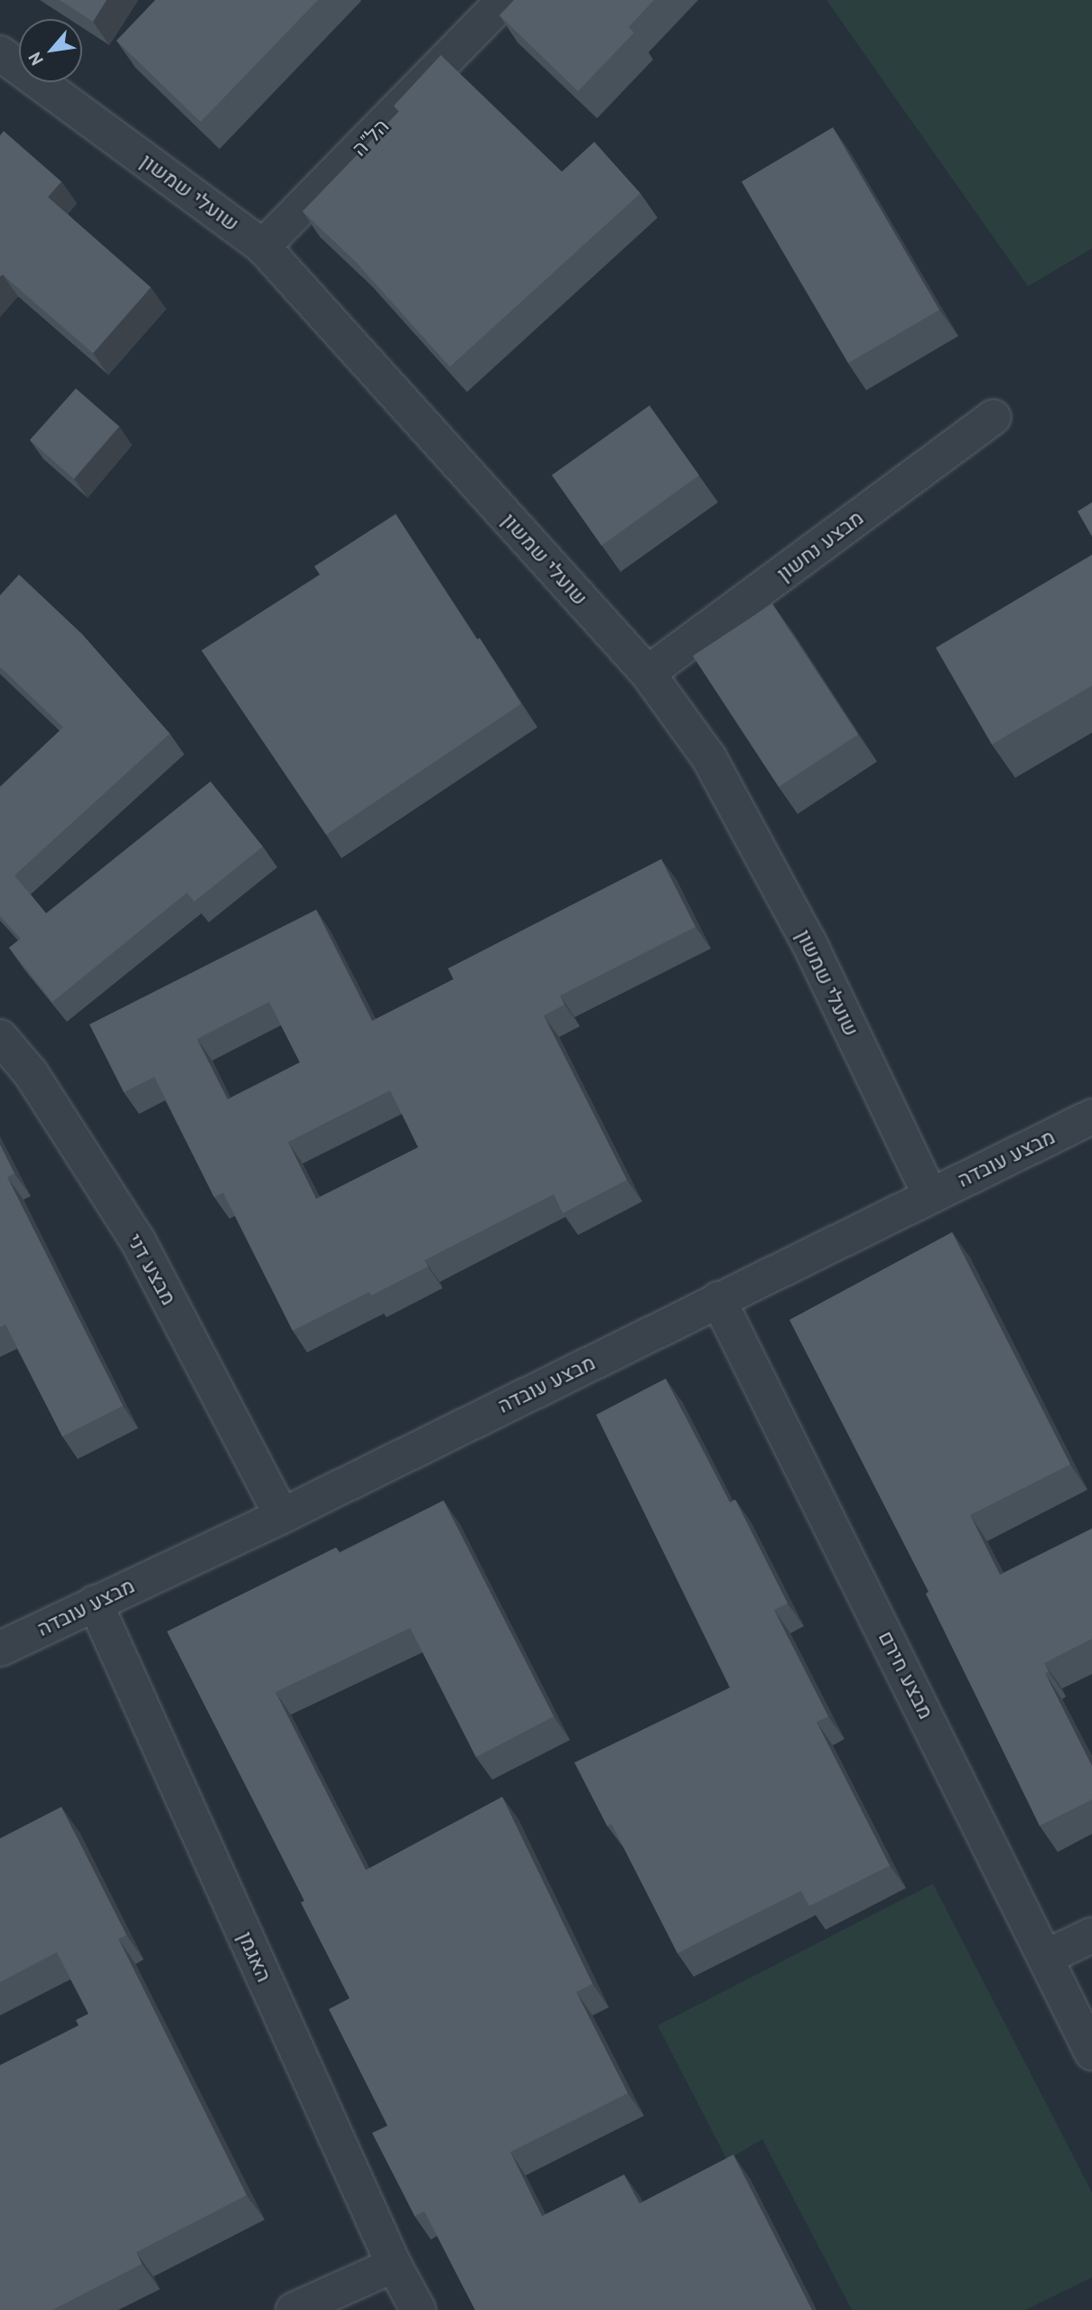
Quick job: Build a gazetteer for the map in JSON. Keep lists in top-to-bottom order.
{
  "streets": {
    "street": [
      "הל\"ה",
      "שועלי שמשון",
      "מבצע נחשון",
      "מבצע עובדה",
      "מבצע דני",
      "מבצע חירם",
      "האגמן"
    ]
  },
  "crossings": [
    ["הל\"ה", "שועלי שמשון"],
    ["שועלי שמשון", "מבצע נחשון"],
    ["שועלי שמשון", "מבצע עובדה"],
    ["מבצע עובדה", "מבצע דני"],
    ["מבצע עובדה", "מבצע חירם"],
    ["מבצע עובדה", "האגמן"]
  ],
  "north": "bottom left"
}
